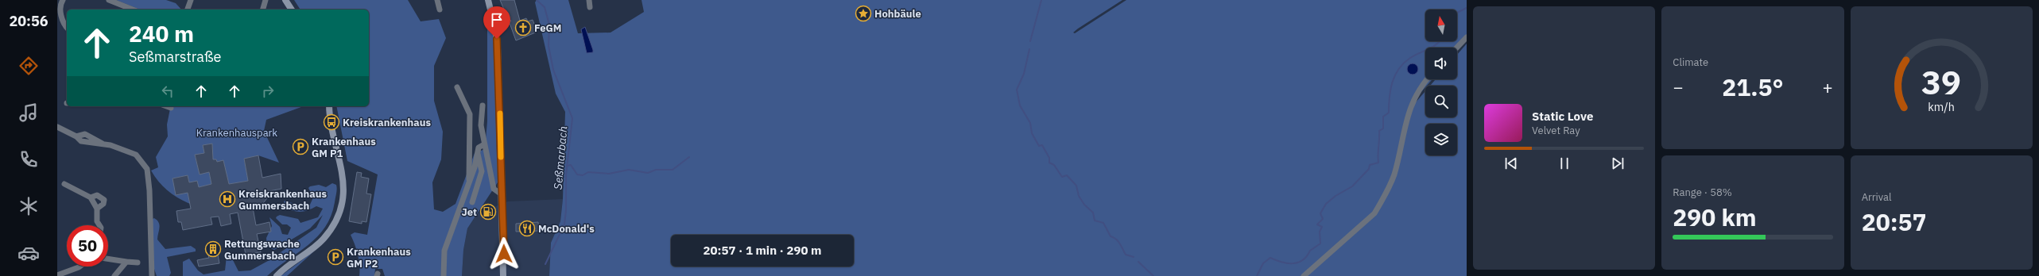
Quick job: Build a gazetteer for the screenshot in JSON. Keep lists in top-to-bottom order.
{
  "water": ["Seßmarbach"],
  "parks": ["Krankenhauspark"],
  "places": {
    "place": ["Hohbäule"],
    "church": ["FeGM"],
    "bus stop": ["Kreiskrankenhaus"],
    "parking": ["Krankenhaus GM P1", "Krankenhaus GM P2"],
    "hospital": ["Kreiskrankenhaus Gummersbach"],
    "fuel station": ["Jet"],
    "restaurant": ["McDonald's"],
    "building": ["Rettungswache Gummersbach"]
  },
  "north": "top",
  "page": {
    "tabs": "20:56",
    "tile": [
      "Climate",
      ["Range · 58%", "290 km"],
      ["Arrival", "20:57"]
    ],
    "turn": ["240 m", "Seßmarstraße"],
    "heat": ["−", "21.5°", "+"],
    "song": ["Static Love", "Velvet Ray"],
    "limit": "50",
    "trip": "20:57 · 1 min · 290 m",
    "gauge": ["39", "km/h"]
  }
}
